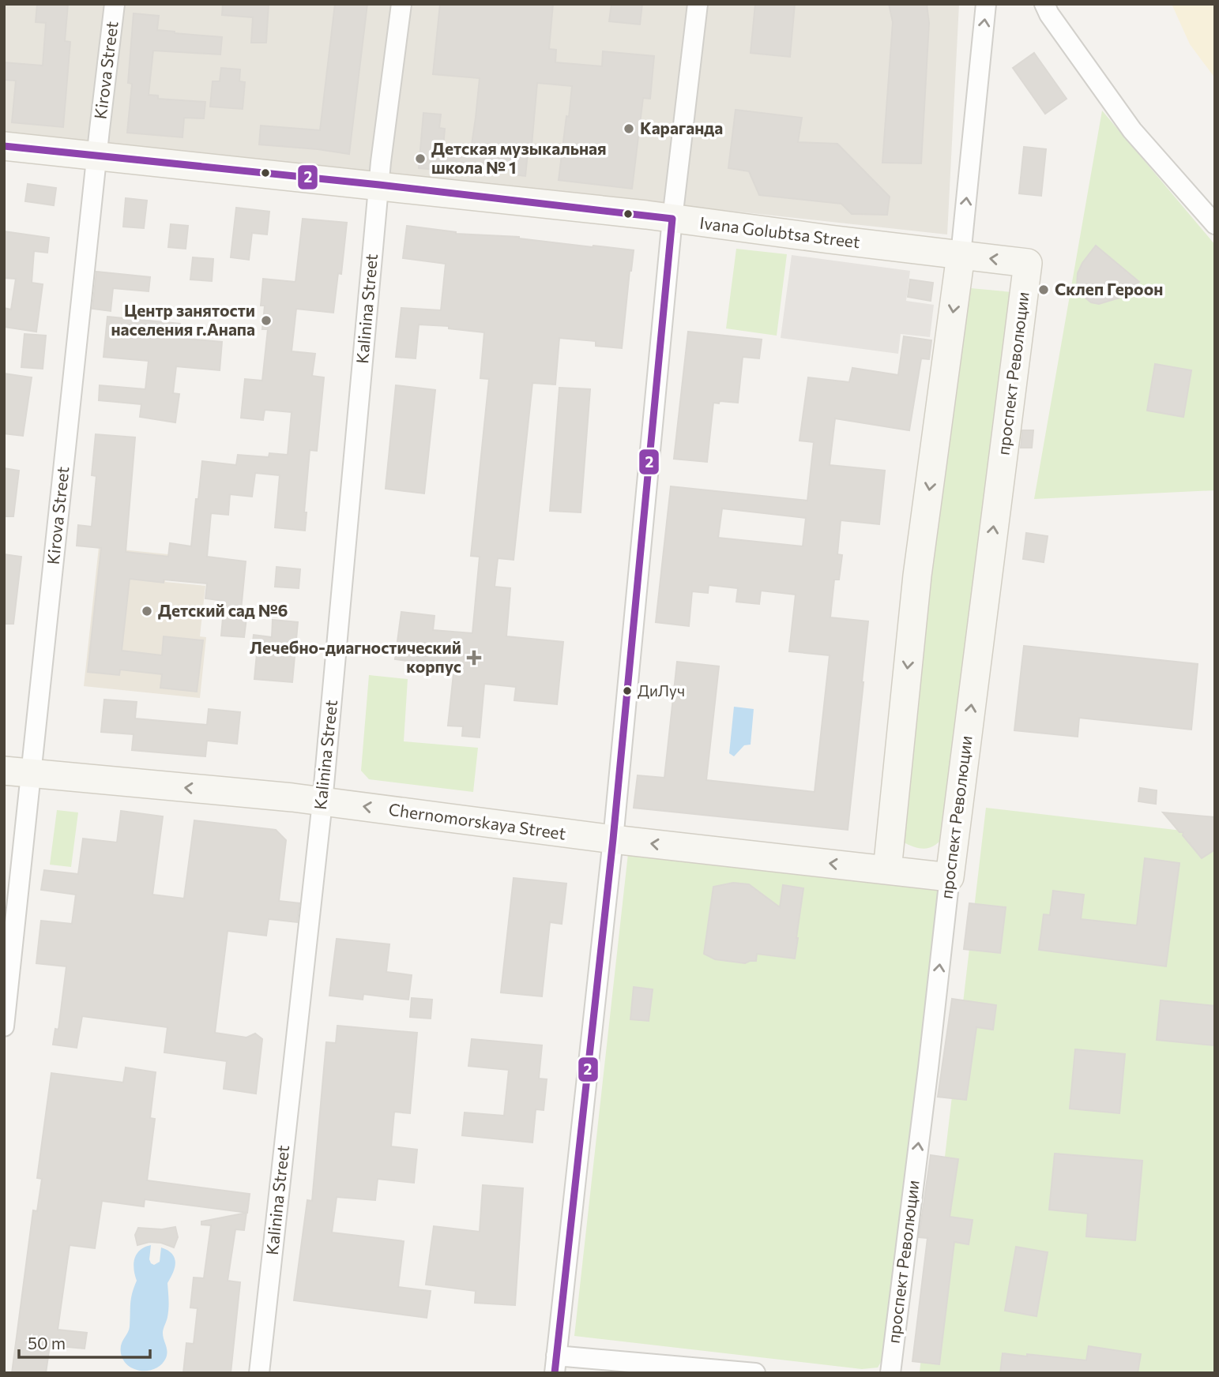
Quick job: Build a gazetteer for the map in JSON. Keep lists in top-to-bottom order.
{
  "streets": {
    "street": [
      "Kirova Street",
      "Ivana Golubtsa Street",
      "Kalinina Street",
      "проспект Революции",
      "Chernomorskaya Street"
    ]
  },
  "crossings": [
    ["Kirova Street", "Ivana Golubtsa Street"],
    ["Kirova Street", "Chernomorskaya Street"],
    ["Ivana Golubtsa Street", "Kalinina Street"],
    ["Ivana Golubtsa Street", "проспект Революции"],
    ["Kalinina Street", "Chernomorskaya Street"],
    ["проспект Революции", "Chernomorskaya Street"]
  ],
  "one_way": ["Chernomorskaya Street"],
  "places": {
    "other": [
      "Караганда",
      "Детская музыкальная школа № 1",
      "Склеп Героон",
      "Центр занятости населения г.Анапа",
      "Детский сад №6",
      "ДиЛуч"
    ],
    "health": ["Лечебно-диагностический корпус"]
  },
  "lines": ["transit line 2"],
  "scale_bar": "50 m"
}
